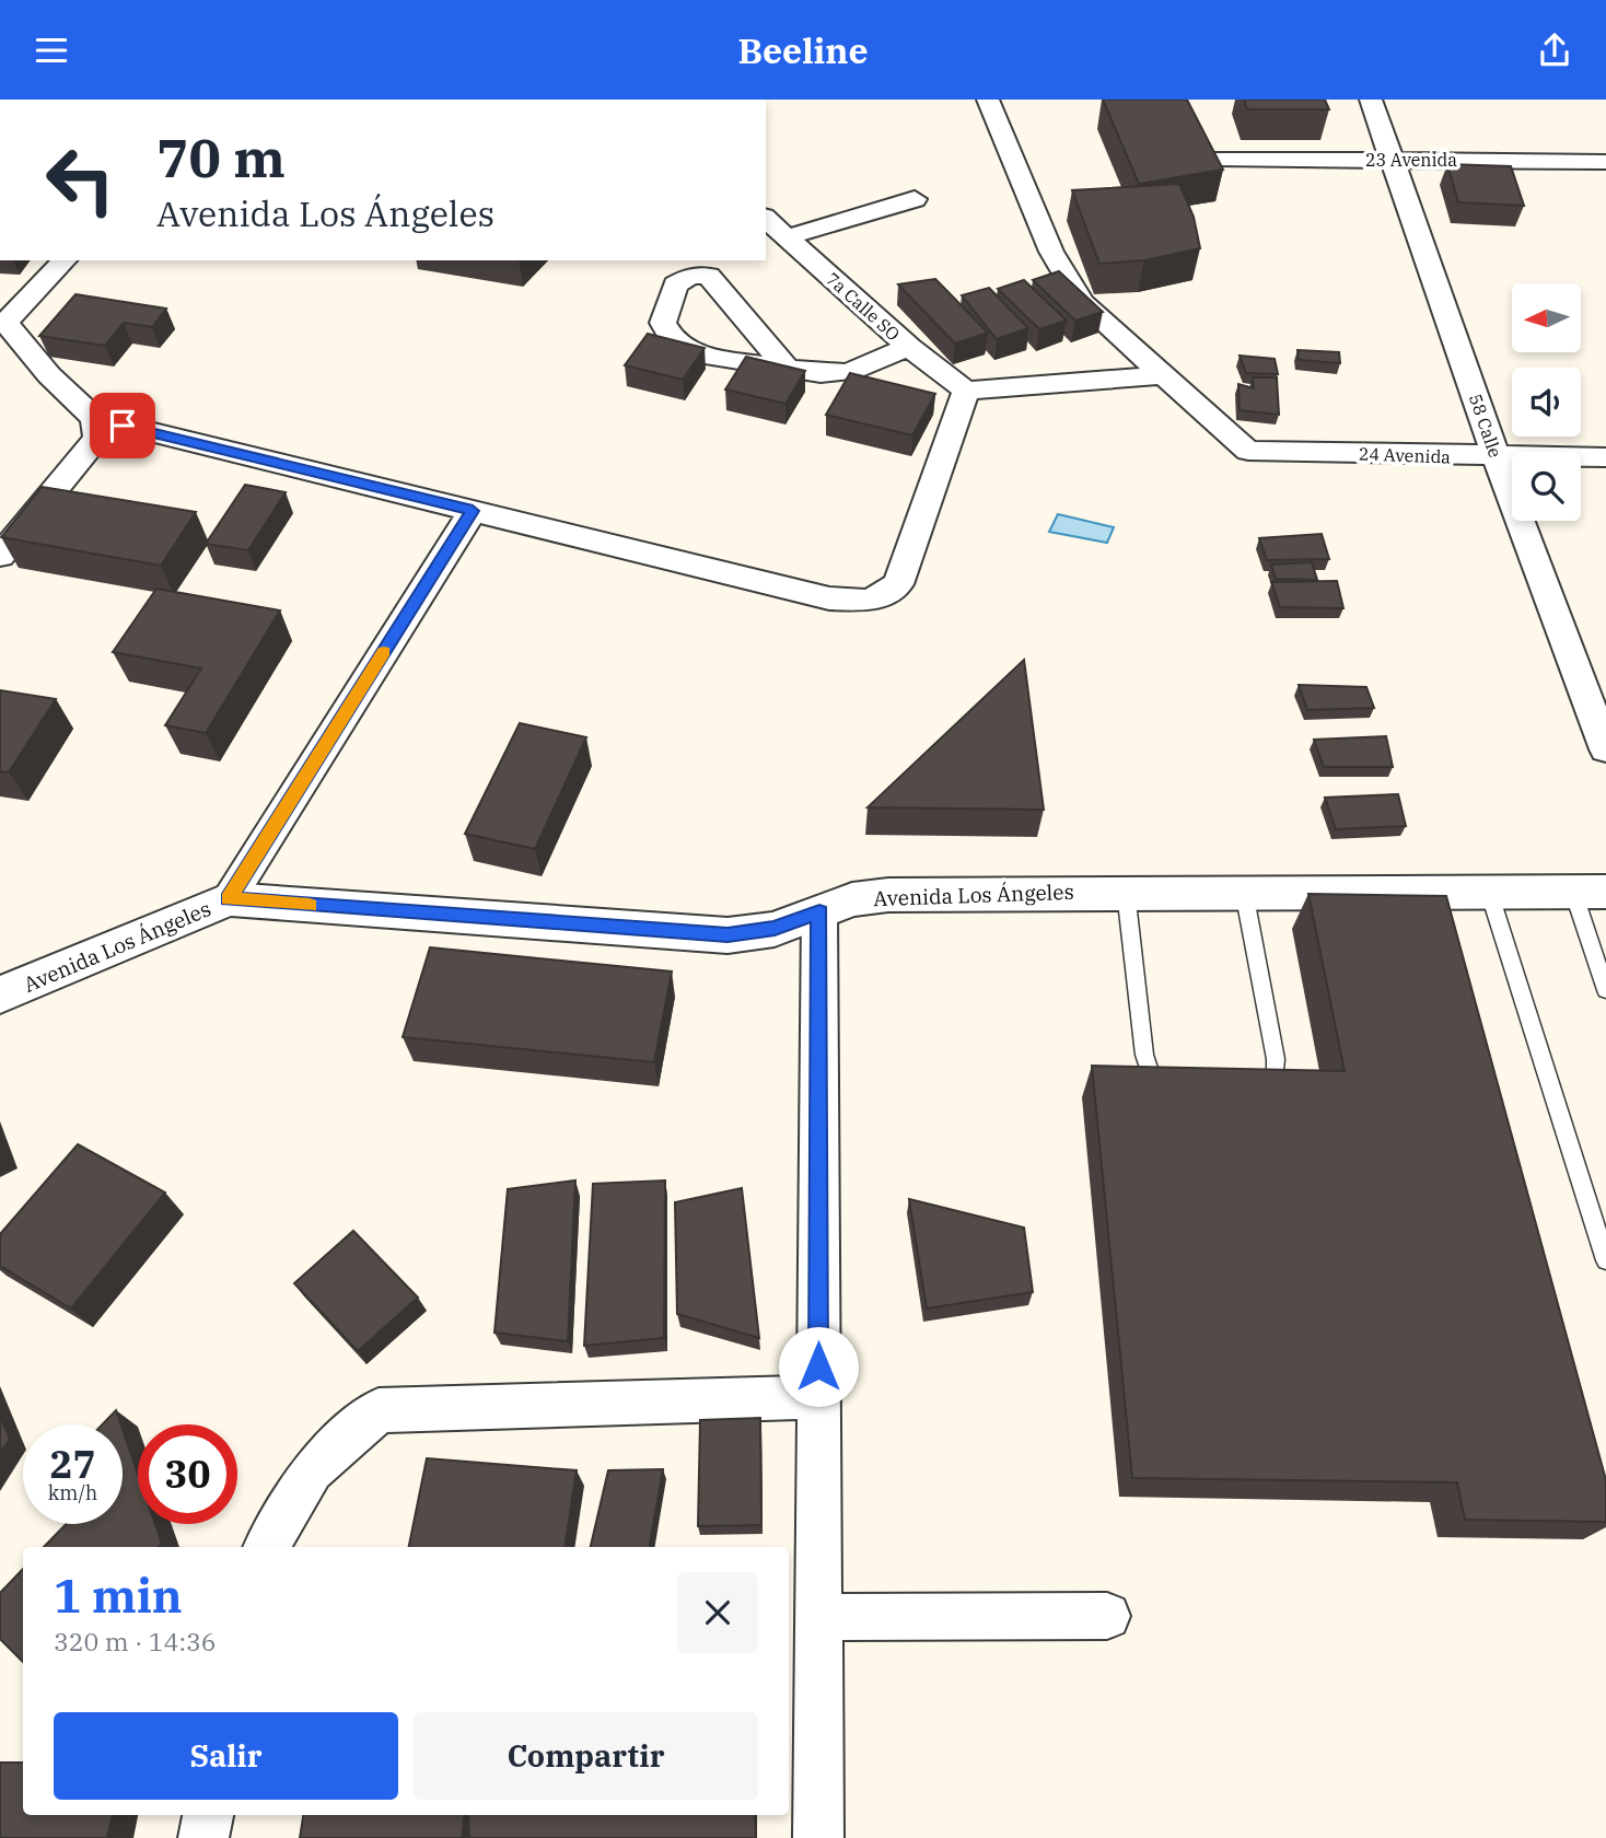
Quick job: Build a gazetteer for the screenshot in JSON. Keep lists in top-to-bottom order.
{
  "streets": {
    "street": [
      "23 Avenida",
      "7a Calle SO",
      "58 Calle",
      "24 Avenida",
      "Avenida Los Ángeles"
    ]
  },
  "crossings": [
    ["23 Avenida", "58 Calle"],
    ["58 Calle", "24 Avenida"]
  ],
  "north": "left",
  "page": {
    "header": "Beeline",
    "turn": ["70 m", "Avenida Los Ángeles"],
    "speed": "27 km/h",
    "limit": "30",
    "heading": ["1 min", "320 m · 14:36"],
    "buttons": ["Salir", "Compartir"]
  }
}
